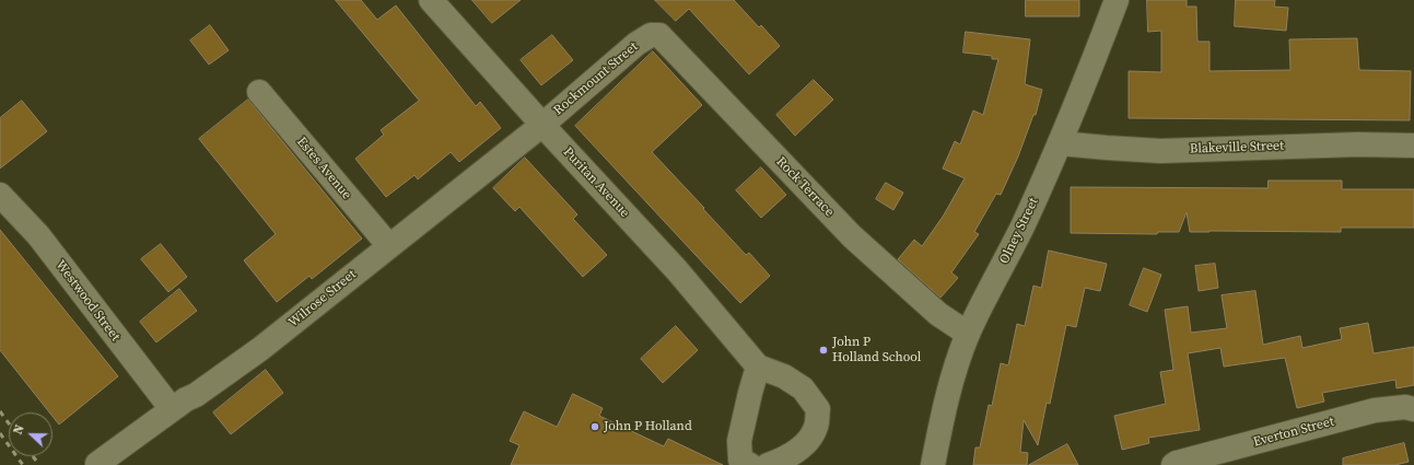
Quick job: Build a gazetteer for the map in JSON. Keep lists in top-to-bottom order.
{
  "streets": {
    "street": [
      "Rockmount Street",
      "Blakeville Street",
      "Estes Avenue",
      "Puritan Avenue",
      "Rock Terrace",
      "Olney Street",
      "Wilrose Street",
      "Westwood Street",
      "Everton Street"
    ]
  },
  "crossings": [
    ["Rockmount Street", "Puritan Avenue"],
    ["Rockmount Street", "Rock Terrace"],
    ["Rockmount Street", "Wilrose Street"],
    ["Blakeville Street", "Olney Street"],
    ["Estes Avenue", "Wilrose Street"],
    ["Puritan Avenue", "Wilrose Street"],
    ["Rock Terrace", "Olney Street"],
    ["Wilrose Street", "Westwood Street"]
  ],
  "places": ["John P Holland School", "John P Holland"],
  "north": "left"
}
